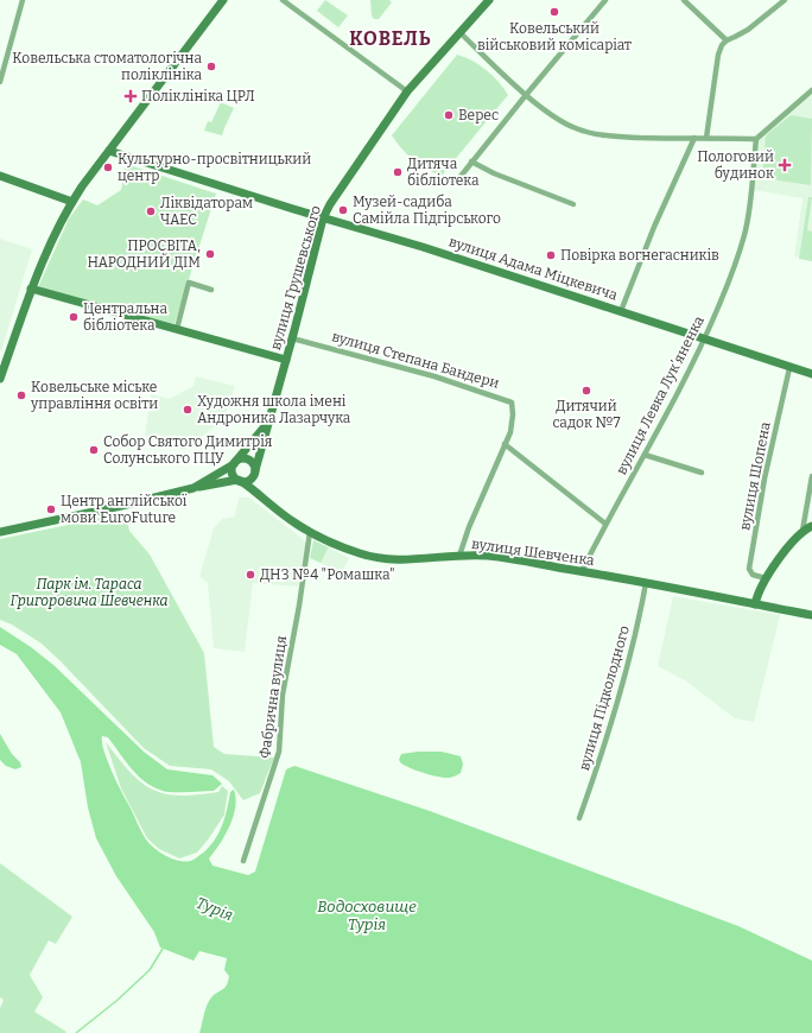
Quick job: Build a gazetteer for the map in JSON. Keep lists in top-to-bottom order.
{
  "streets": {
    "street": [
      "вулиця Адама Міцкевича",
      "вулиця Грушевського",
      "вулиця Степана Бандери",
      "вулиця Левка Лукʼяненка",
      "вулиця Шопена",
      "вулиця Шевченка",
      "Фабрична вулиця",
      "вулиця Підколодного"
    ]
  },
  "crossings": [
    ["вулиця Адама Міцкевича", "вулиця Грушевського"],
    ["вулиця Адама Міцкевича", "вулиця Левка Лукʼяненка"],
    ["вулиця Адама Міцкевича", "вулиця Шопена"],
    ["вулиця Грушевського", "вулиця Степана Бандери"],
    ["вулиця Грушевського", "вулиця Шевченка"],
    ["вулиця Степана Бандери", "вулиця Шевченка"],
    ["вулиця Левка Лукʼяненка", "вулиця Шевченка"],
    ["вулиця Шевченка", "Фабрична вулиця"],
    ["вулиця Шевченка", "вулиця Підколодного"]
  ],
  "districts": ["КОВЕЛЬ"],
  "water": ["Водосховище Турія", "Турія"],
  "parks": ["Парк ім. Тараса Григоровича Шевченка"],
  "places": {
    "other": [
      "Ковельський військовий комісаріат",
      "Ковельська стоматологічна поліклініка",
      "Верес",
      "Культурно-просвітницький центр",
      "Дитяча бібліотека",
      "Музей-садиба Самійла Підгірського",
      "Ліквідаторам ЧАЕС",
      "ПРОСВІТА, НАРОДНИЙ ДІМ",
      "Повірка вогнегасників",
      "Центральна бібліотека",
      "Дитячий садок №7",
      "Ковельське міське управління освіти",
      "Художня школа імені Андроника Лазарчука",
      "Собор Святого Димитрія Солунського ПЦУ",
      "Центр англійської мови EuroFuture",
      "ДНЗ №4 \"Ромашка\""
    ],
    "health": ["Поліклініка ЦРЛ", "Пологовий будинок"]
  }
}
